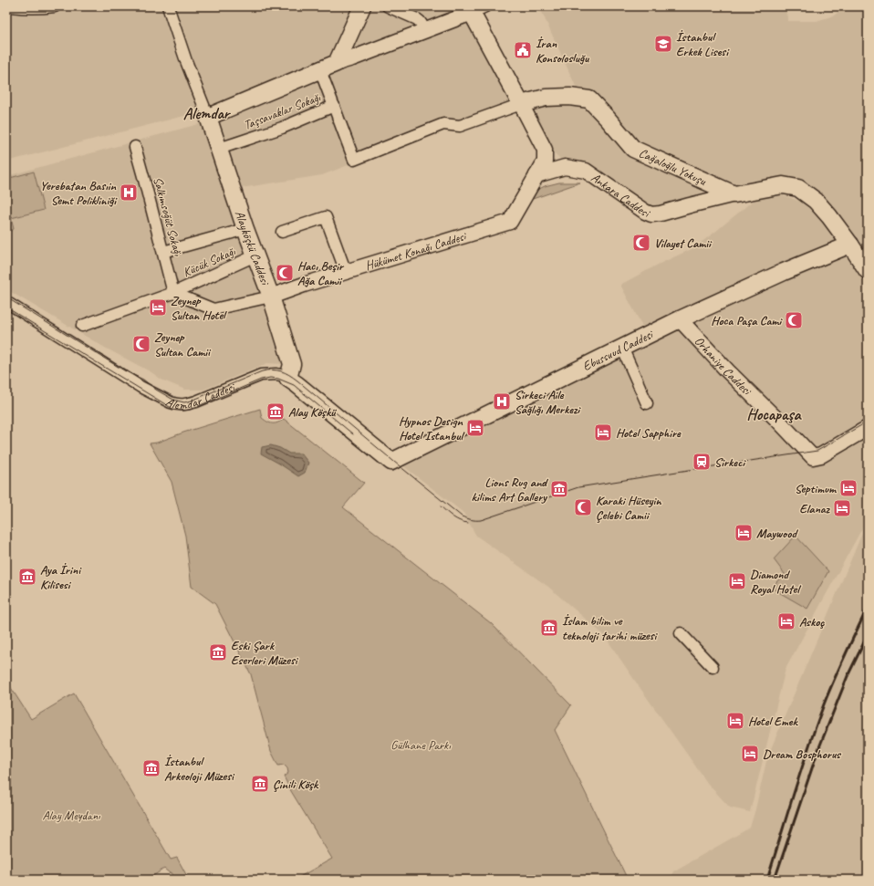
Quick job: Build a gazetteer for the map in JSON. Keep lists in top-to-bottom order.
{
  "streets": {
    "main road": [
      "Cağaloğlu Yokuşu",
      "Ankara Caddesi",
      "Alayköşkü Caddesi",
      "Ebussuud Caddesi",
      "Alemdar Caddesi"
    ],
    "street": [
      "Taşsavaklar Sokağı",
      "Salkımsoğüt Sokağı",
      "Hükümet Konağı Caddesi",
      "Kücük Sokağı",
      "Orhaniye Caddesi"
    ]
  },
  "crossings": [
    ["Taşsavaklar Sokağı", "Alayköşkü Caddesi"],
    ["Cağaloğlu Yokuşu", "Ankara Caddesi"],
    ["Ankara Caddesi", "Hükümet Konağı Caddesi"],
    ["Ankara Caddesi", "Ebussuud Caddesi"],
    ["Salkımsoğüt Sokağı", "Kücük Sokağı"],
    ["Alayköşkü Caddesi", "Hükümet Konağı Caddesi"],
    ["Alayköşkü Caddesi", "Kücük Sokağı"],
    ["Alayköşkü Caddesi", "Alemdar Caddesi"],
    ["Ebussuud Caddesi", "Orhaniye Caddesi"],
    ["Ebussuud Caddesi", "Alemdar Caddesi"]
  ],
  "districts": ["Alemdar", "Hocapaşa"],
  "parks": ["Gülhane Parkı", "Alay Meydanı"],
  "places": {
    "school or university": ["İstanbul Erkek Lisesi"],
    "public building": ["İran Konsolosluğu"],
    "hospital": ["Yerebatan Basıin Semt Polikliniği", "Sirkeci Aile Sağlığı Merkezi"],
    "mosque": [
      "Vilayet Camii",
      "Hacı Beşir Ağa Camii",
      "Hoca Paşa Cami",
      "Zeynep Sultan Camii",
      "Karaki Hüseyin Çelebi Camii"
    ],
    "hotel": [
      "Zeynep Sultan Hotel",
      "Hypnos Design Hotel Istanbul",
      "Hotel Sapphire",
      "Septimum",
      "Elanaz",
      "Maywood",
      "Diamond Royal Hotel",
      "Askoç",
      "Hotel Emek",
      "Dream Bosphorus"
    ],
    "museum": [
      "Alay Köşkü",
      "Lions Rug and kilims Art Gallery",
      "Aya İrini Kilisesi",
      "İslam bilim ve teknoloji tarihi müzesi",
      "Eski Şark Eserleri Müzesi",
      "İstanbul Arkeoloji Müzesi",
      "Çinili Köşk"
    ],
    "station": ["Sirkeci"]
  }
}
